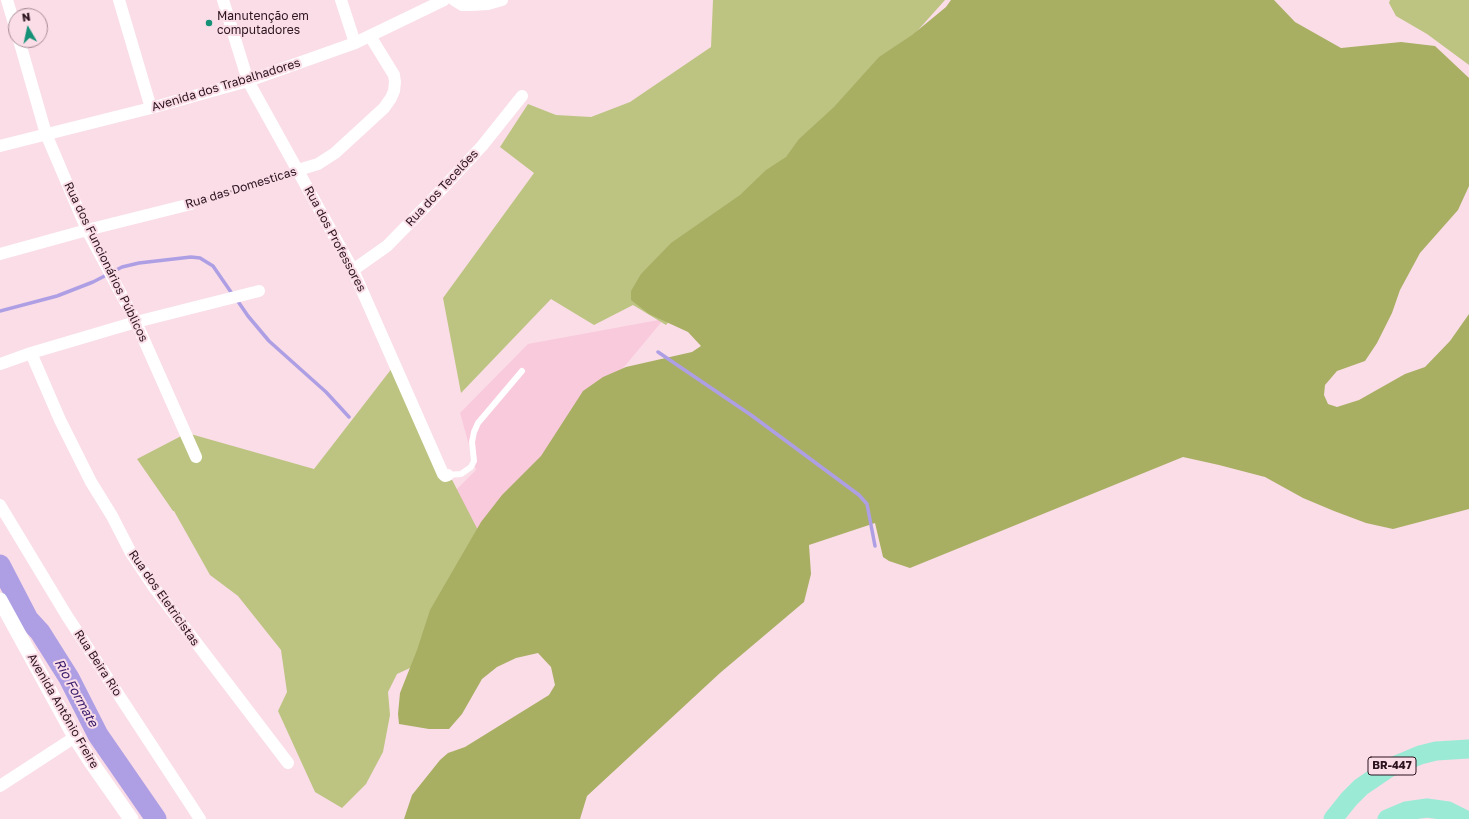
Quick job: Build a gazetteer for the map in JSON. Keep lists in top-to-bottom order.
{
  "streets": {
    "main road": ["BR-447"],
    "street": [
      "Avenida dos Trabalhadores",
      "Rua das Domesticas",
      "Rua dos Tecelões",
      "Rua dos Professores",
      "Rua dos Funcionários Públicos",
      "Rua dos Eletricistas",
      "Rua Beira Rio",
      "Avenida Antônio Freire"
    ]
  },
  "crossings": [
    ["Avenida dos Trabalhadores", "Rua das Domesticas"],
    ["Avenida dos Trabalhadores", "Rua dos Professores"],
    ["Avenida dos Trabalhadores", "Rua dos Funcionários Públicos"],
    ["Rua das Domesticas", "Rua dos Professores"],
    ["Rua das Domesticas", "Rua dos Funcionários Públicos"],
    ["Rua dos Tecelões", "Rua dos Professores"]
  ],
  "water": ["Rio Formate"],
  "places": ["Manutenção em computadores"],
  "north": "top"
}
